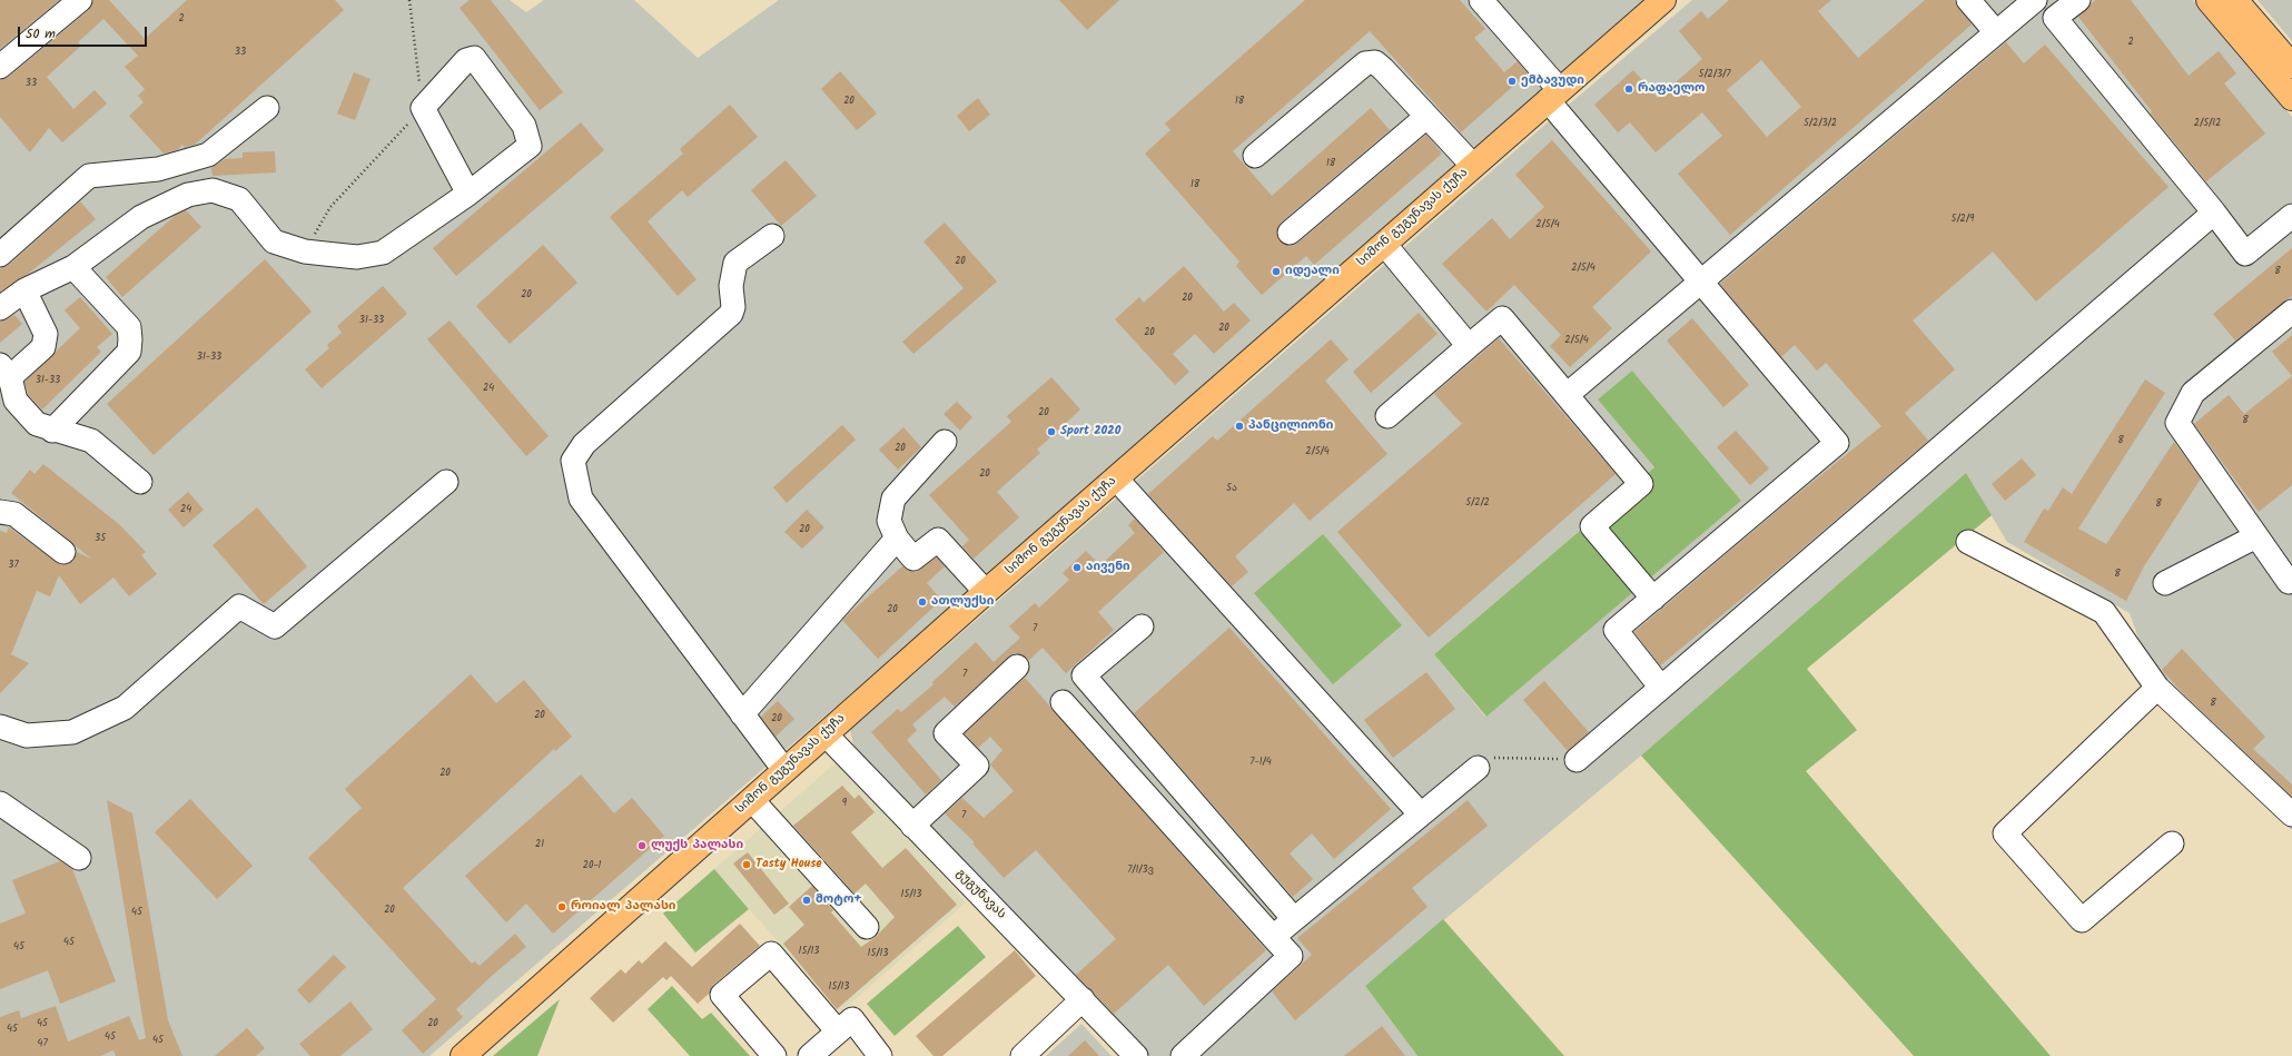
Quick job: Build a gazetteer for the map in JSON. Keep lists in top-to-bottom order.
{
  "streets": {
    "main road": ["სიმონ გუგუნავას ქუჩა"],
    "street": ["გუგუნავას"]
  },
  "crossings": [
    ["სიმონ გუგუნავას ქუჩა", "გუგუნავას"]
  ],
  "places": [
    "ემბავუდი",
    "რაფაელო",
    "იდეალი",
    "პანცილიონი",
    "Sport 2020",
    "აივენი",
    "ათლუქსი",
    "ლუქს პალასი",
    "Tasty House",
    "მოტო+",
    "როიალ პალასი"
  ],
  "house_numbers": [
    "2",
    "2",
    "33",
    "5/2/3/7",
    "33",
    "20",
    "18",
    "5/2/3/2",
    "2/5/12",
    "18",
    "18",
    "5/2/9",
    "2/5/4",
    "20",
    "2/5/4",
    "8",
    "20",
    "20",
    "31-33",
    "20",
    "20",
    "2/5/4",
    "31-33",
    "31-33",
    "24",
    "20",
    "8",
    "8",
    "20",
    "2/5/4",
    "20",
    "5ა",
    "5/2/2",
    "8",
    "24",
    "20",
    "35",
    "37",
    "8",
    "20",
    "7",
    "7",
    "8",
    "20",
    "20",
    "7-1/4",
    "20",
    "9",
    "7",
    "21",
    "20-1",
    "7/1/3ვ",
    "15/13",
    "20",
    "45",
    "45",
    "45",
    "15/13",
    "15/13",
    "15/13",
    "45",
    "20",
    "45",
    "45",
    "45",
    "47"
  ],
  "scale_bar": "50 m"
}
